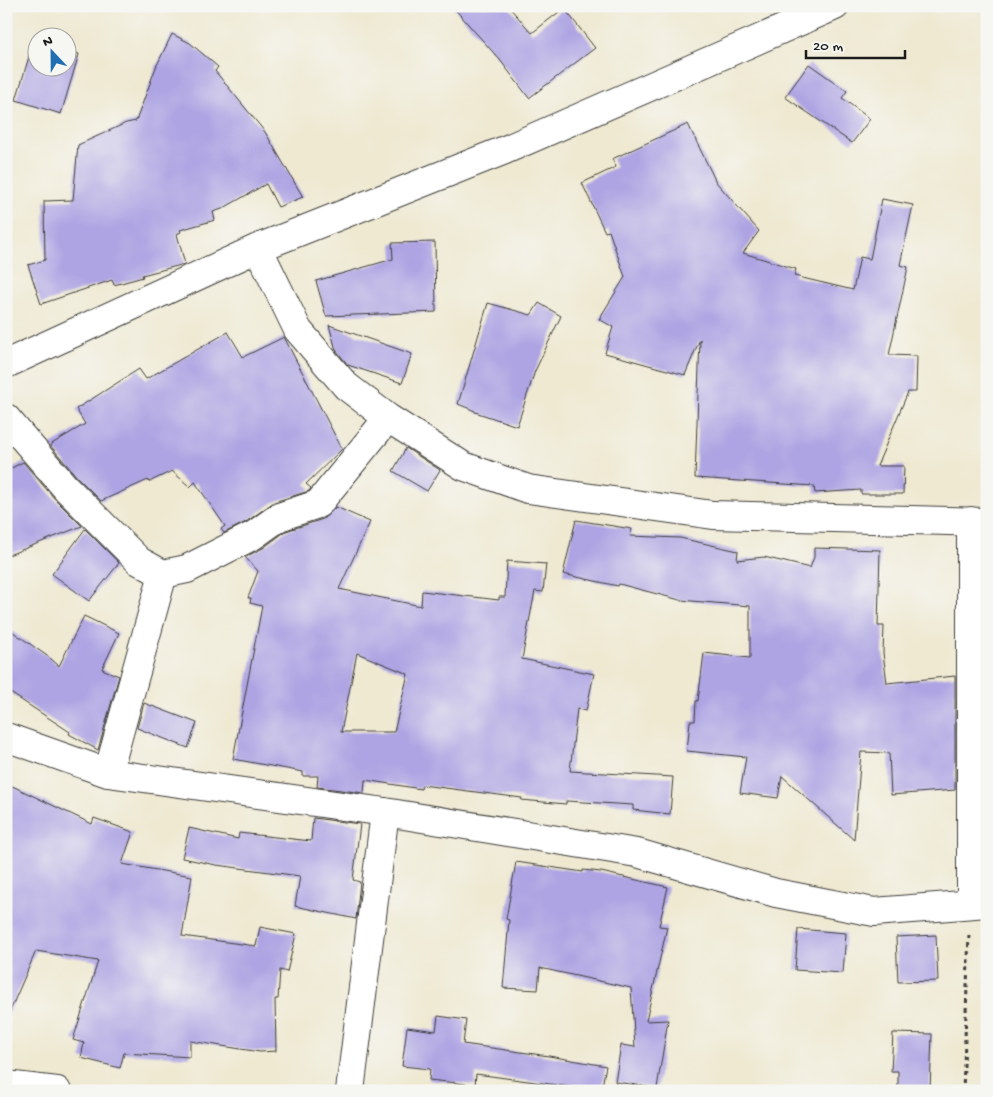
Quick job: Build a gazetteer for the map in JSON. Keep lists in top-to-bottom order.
{
  "scale_bar": "20 m",
  "north": "top"
}
